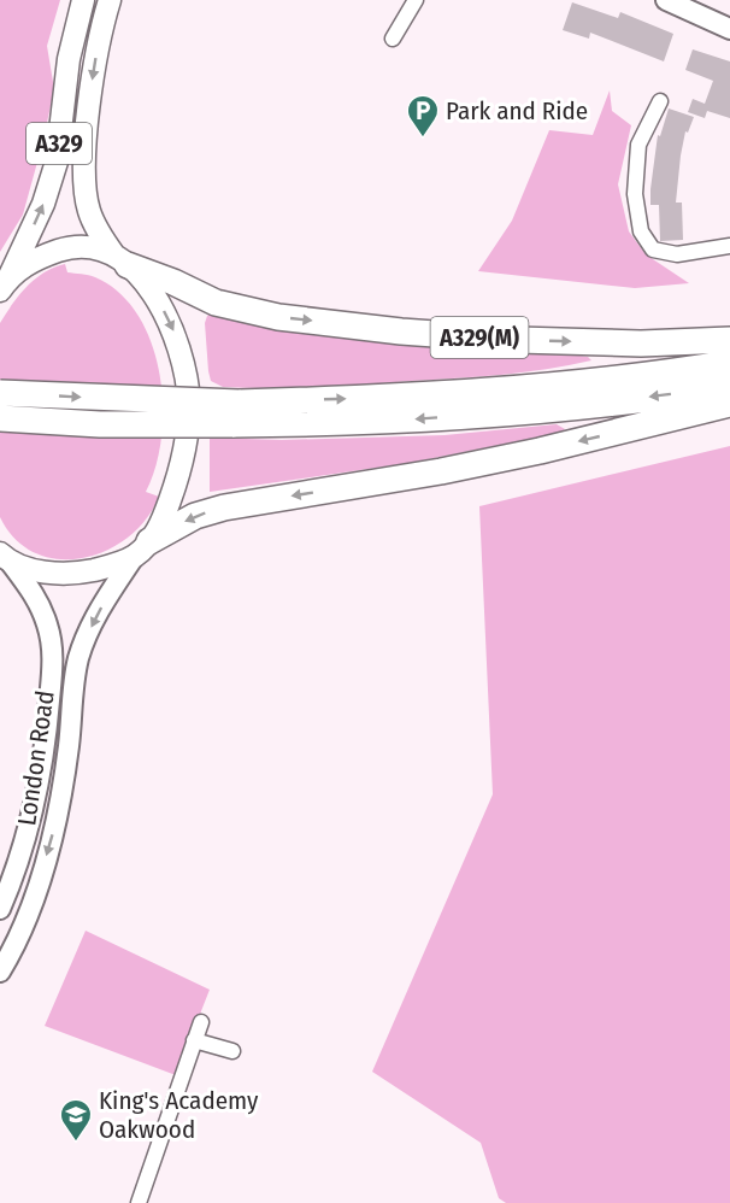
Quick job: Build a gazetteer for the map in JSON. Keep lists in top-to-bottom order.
{
  "streets": {
    "highway": ["A329(M)"],
    "main road": ["A329", "London Road"]
  },
  "crossings": [
    ["A329", "A329(M)"]
  ],
  "places": {
    "parking": ["Park and Ride"],
    "school or university": ["King's Academy Oakwood"]
  }
}
